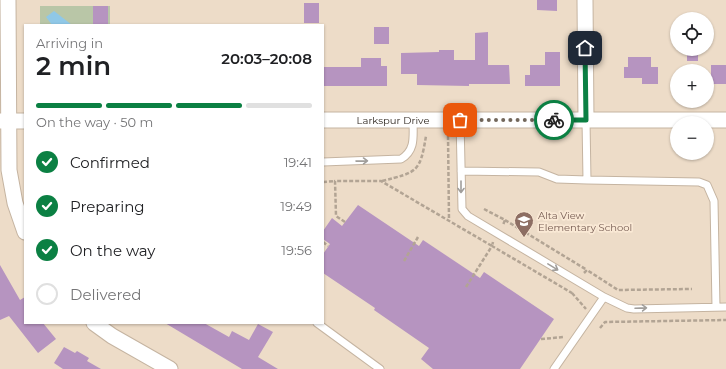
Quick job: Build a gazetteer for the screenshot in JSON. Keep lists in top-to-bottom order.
{
  "streets": {
    "street": ["Larkspur Drive"]
  },
  "places": {
    "school or university": ["Alta View Elementary School"]
  },
  "page": {
    "map_buttons": ["+", "−"],
    "heading": ["2 min", "Arriving in", "20:03–20:08"],
    "bar": "On the way · 50 m",
    "list": [
      ["Confirmed", "19:41"],
      ["Preparing", "19:49"],
      ["On the way", "19:56"],
      "Delivered"
    ]
  }
}
